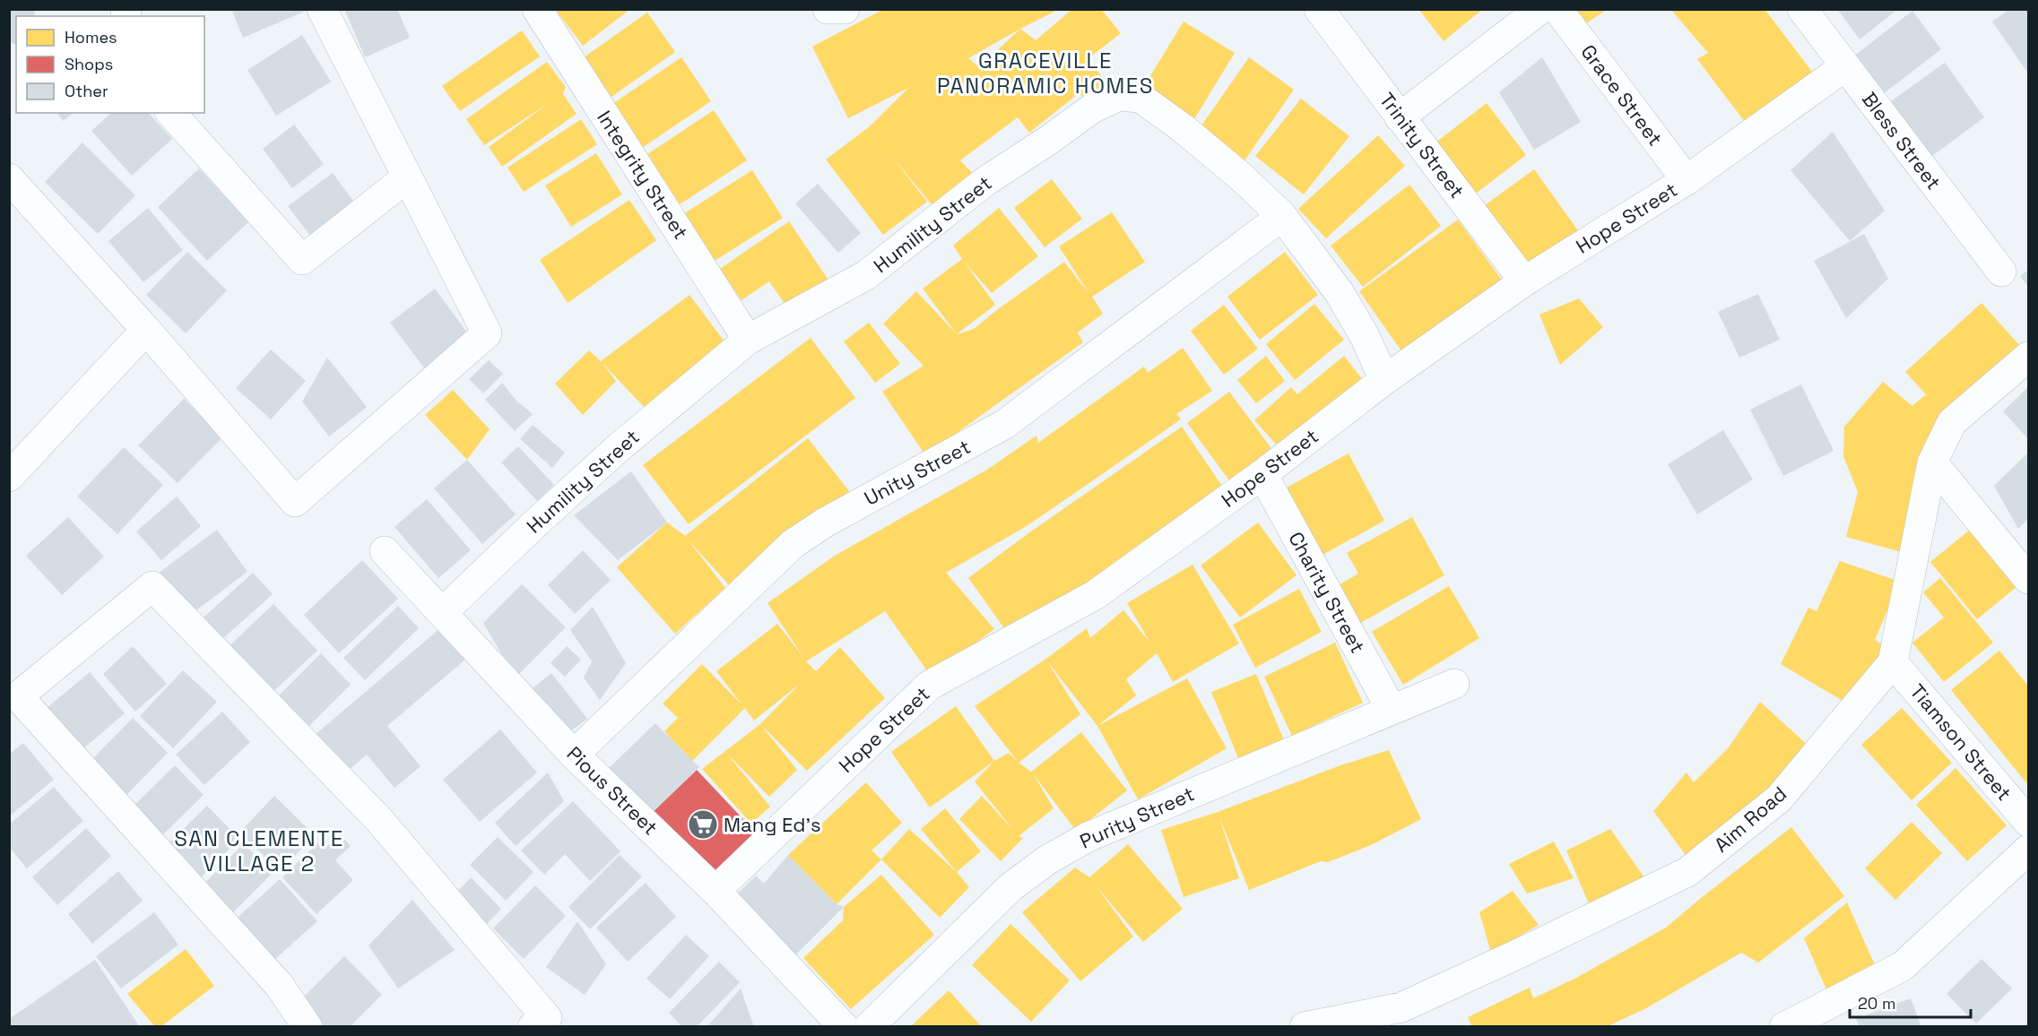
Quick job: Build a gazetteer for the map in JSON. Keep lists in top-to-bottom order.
{
  "streets": {
    "street": [
      "Grace Street",
      "Bless Street",
      "Trinity Street",
      "Integrity Street",
      "Hope Street",
      "Humility Street",
      "Unity Street",
      "Charity Street",
      "Tiamson Street",
      "Pious Street",
      "Purity Street",
      "Aim Road"
    ]
  },
  "crossings": [
    ["Grace Street", "Hope Street"],
    ["Bless Street", "Hope Street"],
    ["Trinity Street", "Hope Street"],
    ["Integrity Street", "Humility Street"],
    ["Hope Street", "Humility Street"],
    ["Hope Street", "Charity Street"],
    ["Hope Street", "Pious Street"],
    ["Humility Street", "Unity Street"],
    ["Humility Street", "Pious Street"],
    ["Unity Street", "Pious Street"],
    ["Charity Street", "Purity Street"],
    ["Tiamson Street", "Aim Road"]
  ],
  "districts": ["GRACEVILLE PANORAMIC HOMES", "SAN CLEMENTE VILLAGE 2"],
  "places": {
    "supermarket": ["Mang Ed's"]
  },
  "legend": ["Homes", "Shops", "Other"],
  "scale_bar": "20 m"
}
